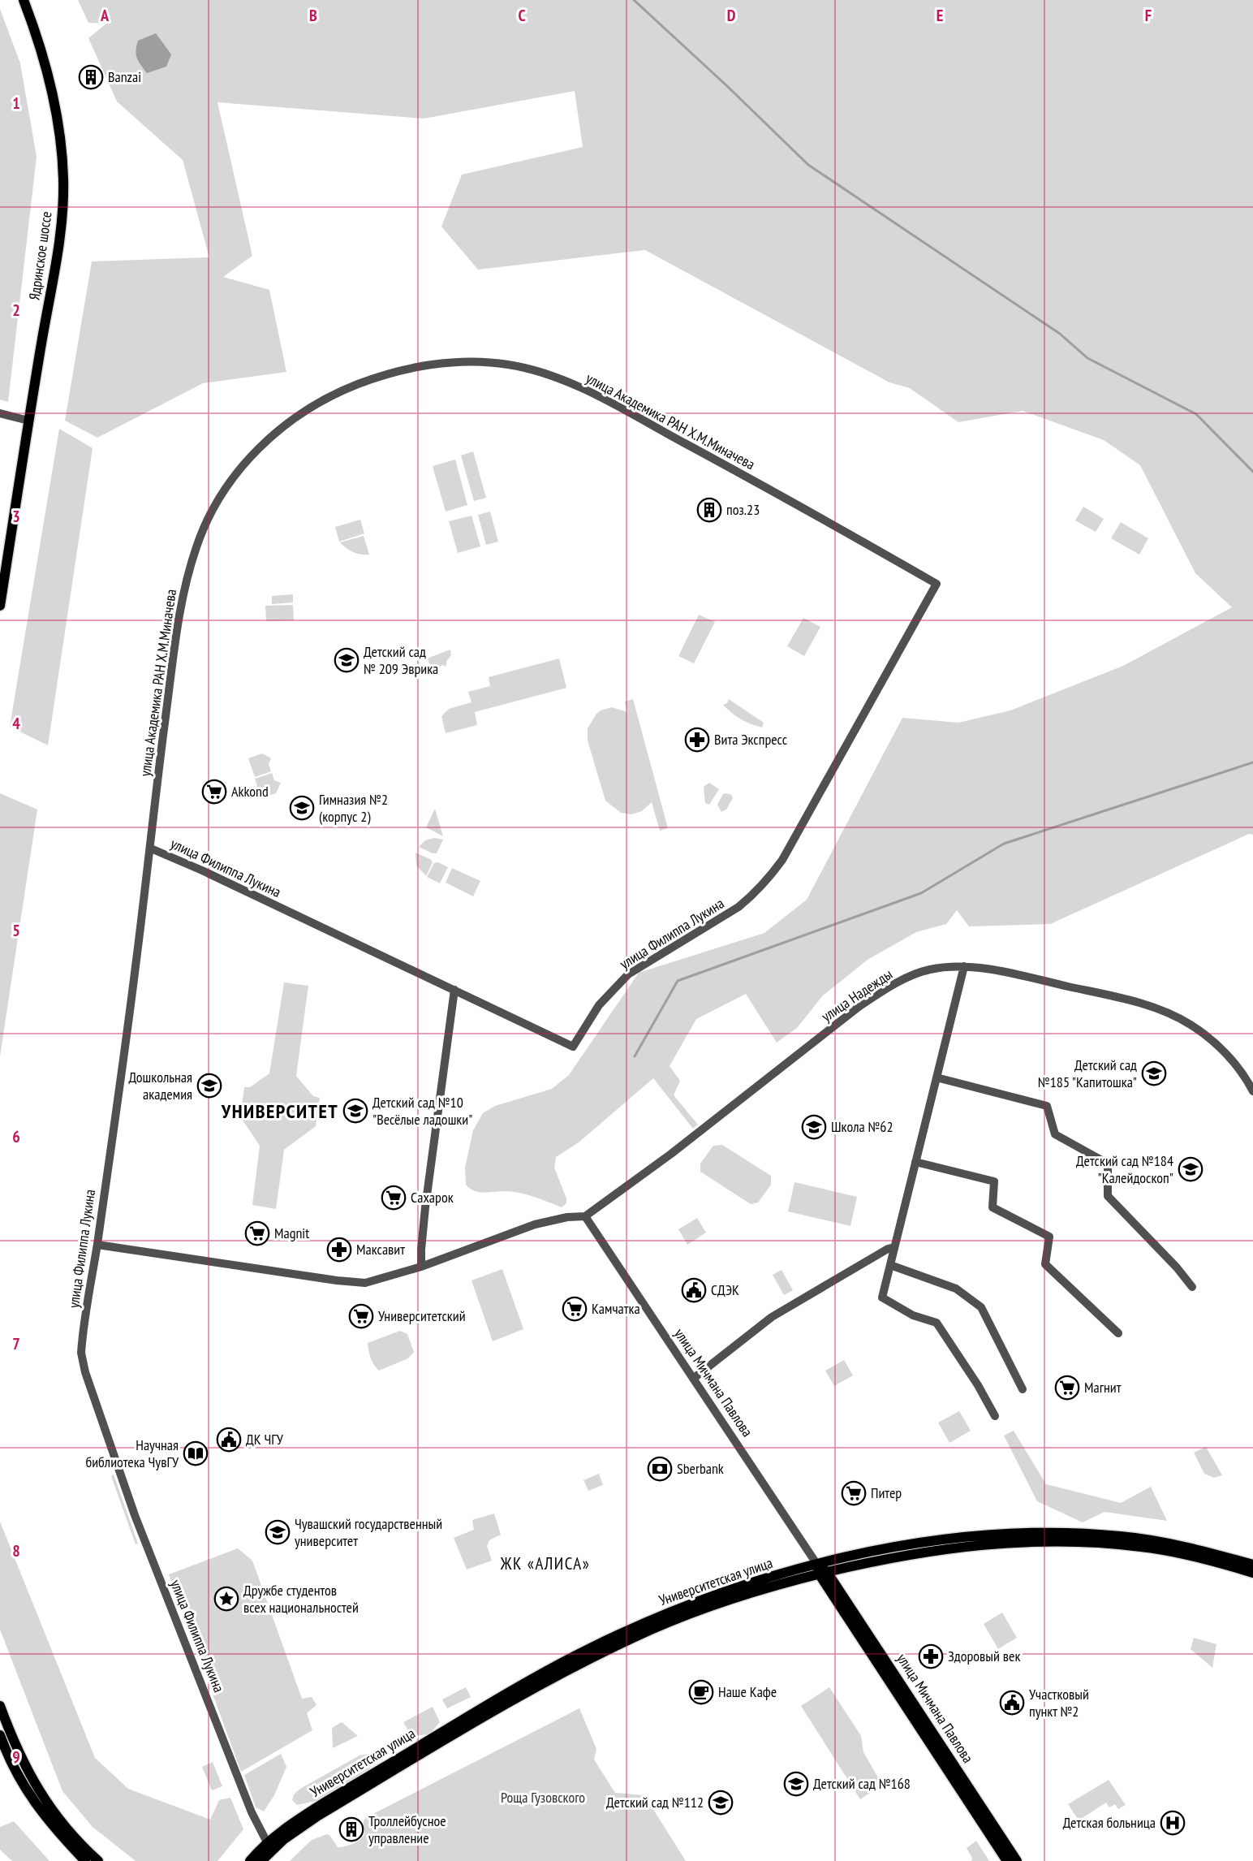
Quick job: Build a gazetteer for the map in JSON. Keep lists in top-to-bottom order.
{
  "streets": {
    "main road": ["Ядринское шоссе", "улица Мичмана Павлова", "Университетская улица"],
    "street": ["улица Академика РАН Х.М.Миначева", "улица Филиппа Лукина", "улица Надежды"]
  },
  "crossings": [
    ["улица Академика РАН Х.М.Миначева", "улица Филиппа Лукина"],
    ["улица Филиппа Лукина", "Университетская улица"],
    ["улица Надежды", "улица Мичмана Павлова"],
    ["улица Мичмана Павлова", "Университетская улица"]
  ],
  "districts": ["УНИВЕРСИТЕТ", "ЖК «АЛИСА»"],
  "parks": ["Роща Гузовского"],
  "places": {
    "building": ["Banzai", "поз.23", "Троллейбусное управление"],
    "school or university": [
      "Детский сад № 209 Эврика",
      "Гимназия №2 (корпус 2)",
      "Детский сад №185 \"Капитошка\"",
      "Дошкольная академия",
      "Детский сад №10 \"Весёлые ладошки\"",
      "Школа №62",
      "Детский сад №184 \"Калейдоскоп\"",
      "Чувашский государственный университет",
      "Детский сад №168",
      "Детский сад №112"
    ],
    "pharmacy": ["Вита Экспресс", "Максавит", "Здоровый век"],
    "supermarket": [
      "Akkond",
      "Сахарок",
      "Magnit",
      "Камчатка",
      "Университетский",
      "Магнит",
      "Питер"
    ],
    "public building": ["СДЭК", "ДК ЧГУ", "Участковый пункт №2"],
    "library": ["Научная библиотека ЧувГУ"],
    "bank": ["Sberbank"],
    "place": ["Дружбе студентов всех национальностей"],
    "cafe": ["Наше Кафе"],
    "hospital": ["Детская больница"]
  },
  "grid": {
    "columns": [
      "A",
      "B",
      "C",
      "D",
      "E",
      "F"
    ],
    "rows": [
      "1",
      "2",
      "3",
      "4",
      "5",
      "6",
      "7",
      "8",
      "9"
    ]
  }
}
